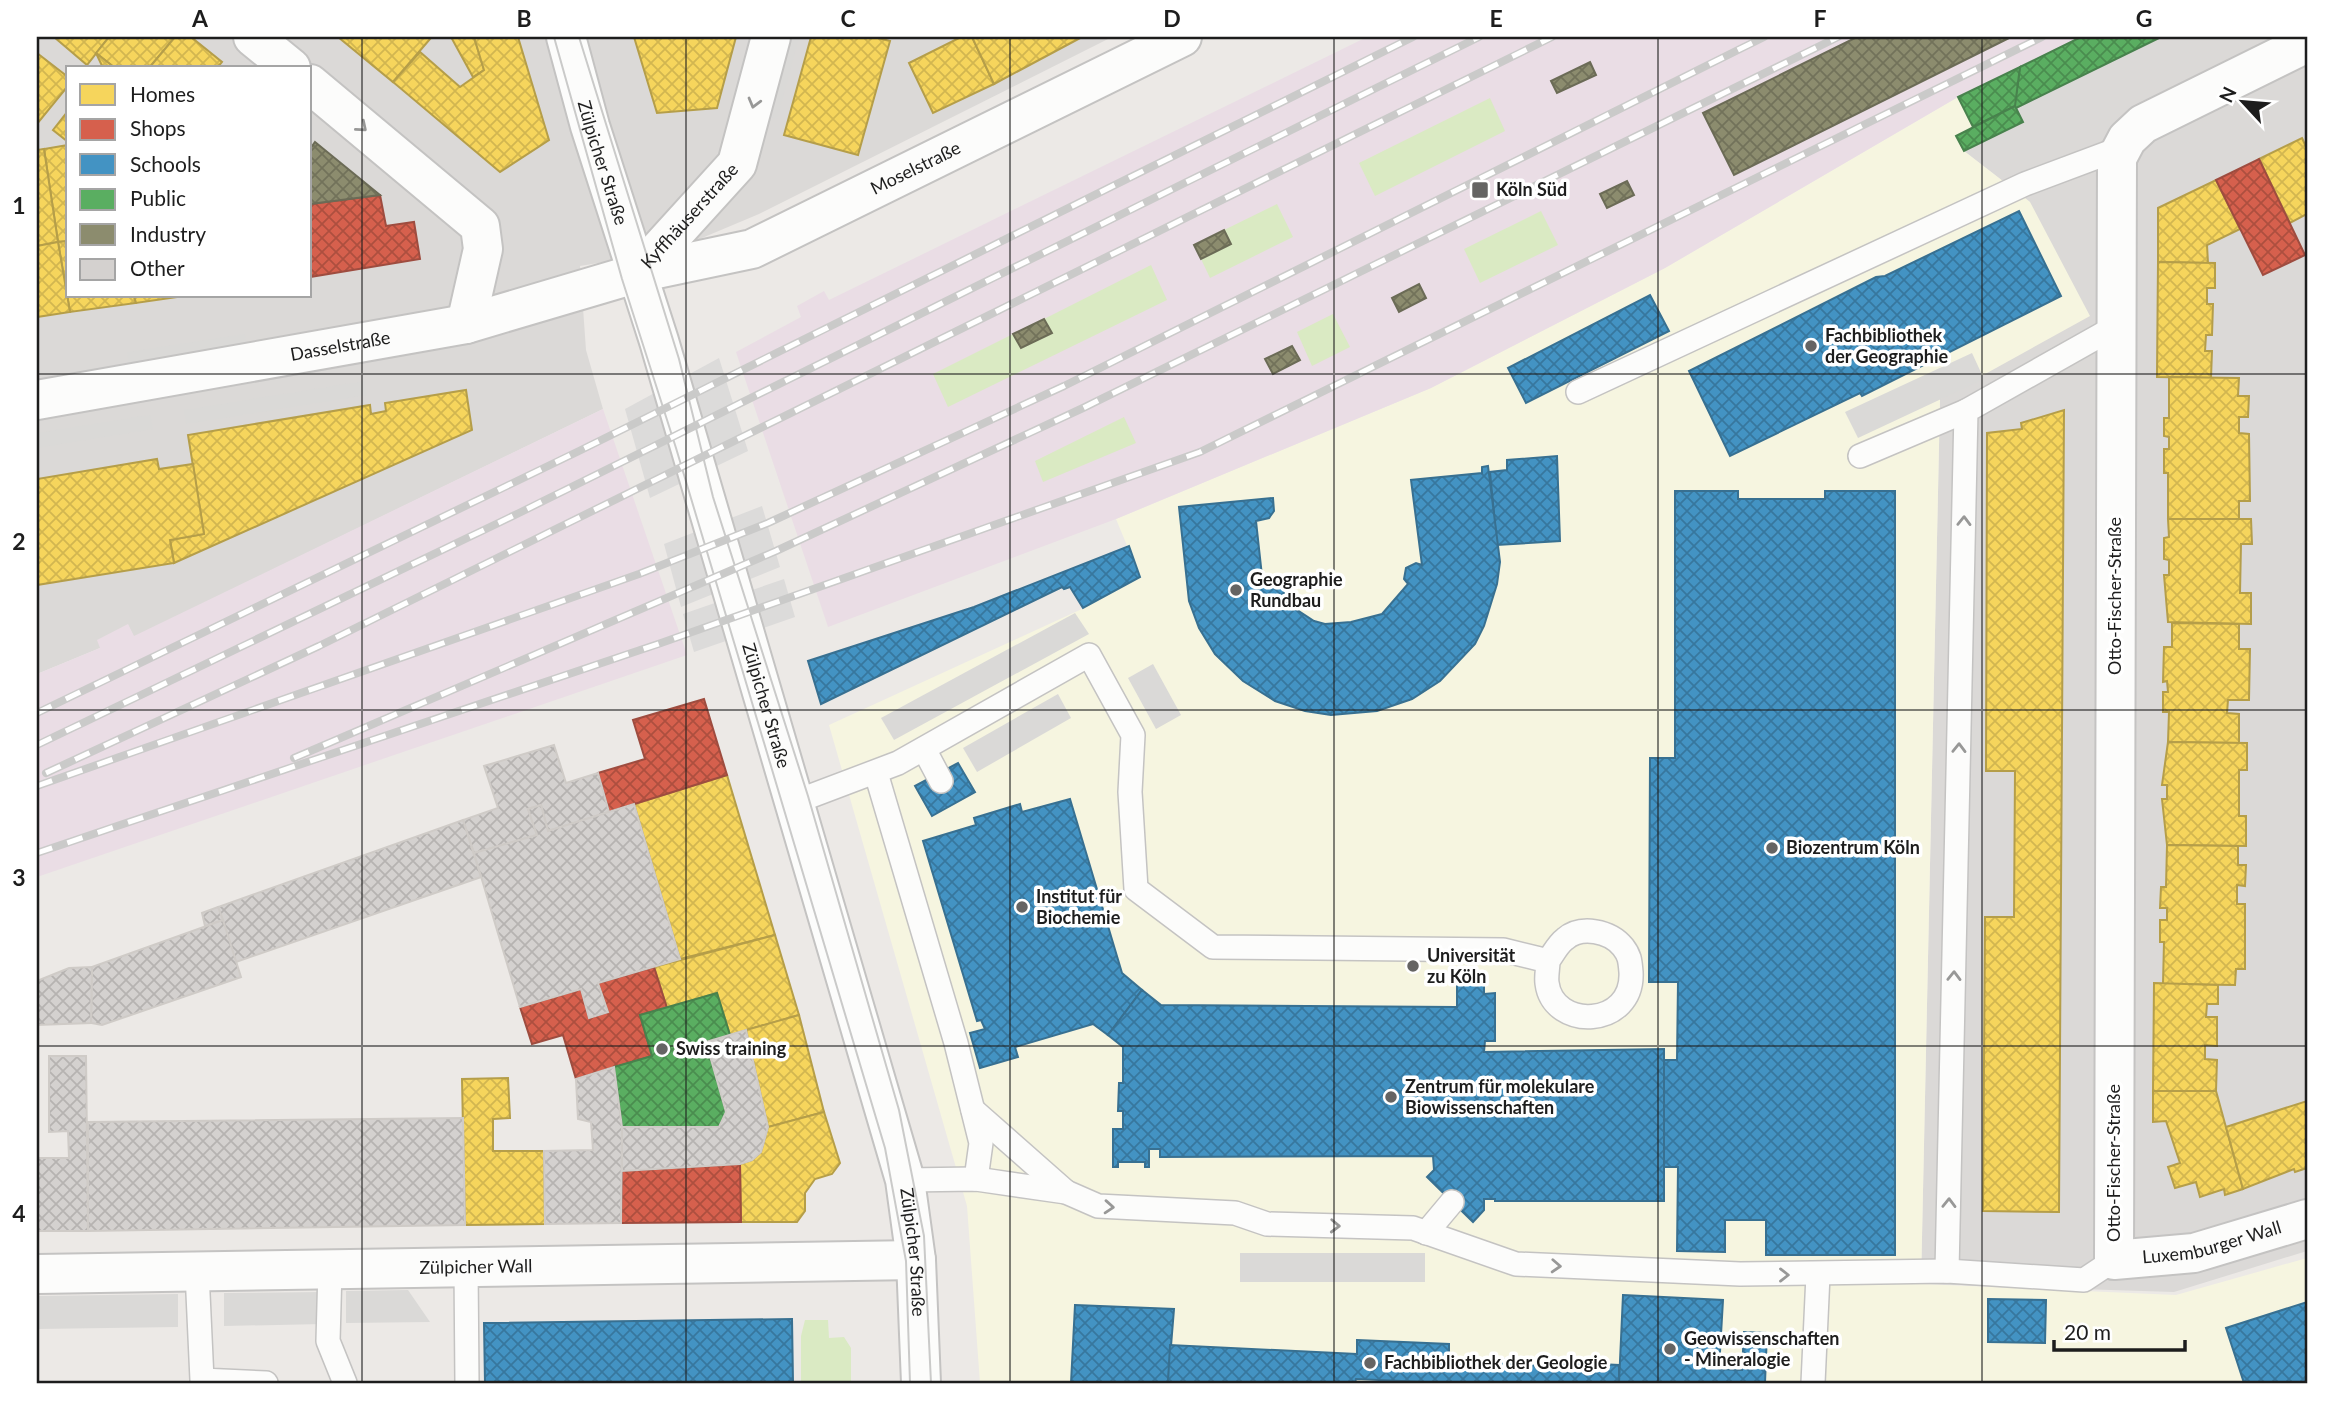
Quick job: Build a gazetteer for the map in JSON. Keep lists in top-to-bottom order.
{
  "streets": {
    "street": [
      "Zülpicher Straße",
      "Moselstraße",
      "Kyffhäuserstraße",
      "Dasselstraße",
      "Otto-Fischer-Straße",
      "Luxemburger Wall",
      "Zülpicher Wall"
    ]
  },
  "crossings": [
    ["Zülpicher Straße", "Moselstraße"],
    ["Zülpicher Straße", "Kyffhäuserstraße"],
    ["Zülpicher Straße", "Dasselstraße"],
    ["Zülpicher Straße", "Zülpicher Wall"],
    ["Moselstraße", "Kyffhäuserstraße"],
    ["Moselstraße", "Dasselstraße"],
    ["Kyffhäuserstraße", "Dasselstraße"],
    ["Otto-Fischer-Straße", "Luxemburger Wall"]
  ],
  "one_way": ["Kyffhäuserstraße"],
  "places": {
    "transit": ["Köln Süd"],
    "other": [
      "Fachbibliothek der Geographie",
      "Geographie Rundbau",
      "Biozentrum Köln",
      "Institut für Biochemie",
      "Universität zu Köln",
      "Swiss training",
      "Zentrum für molekulare Biowissenschaften",
      "Geowissenschaften - Mineralogie",
      "Fachbibliothek der Geologie"
    ]
  },
  "legend": [
    "Homes",
    "Shops",
    "Schools",
    "Public",
    "Industry",
    "Other"
  ],
  "scale_bar": "20 m",
  "north": "top left",
  "grid": {
    "columns": [
      "A",
      "B",
      "C",
      "D",
      "E",
      "F",
      "G"
    ],
    "rows": [
      "1",
      "2",
      "3",
      "4"
    ]
  }
}
